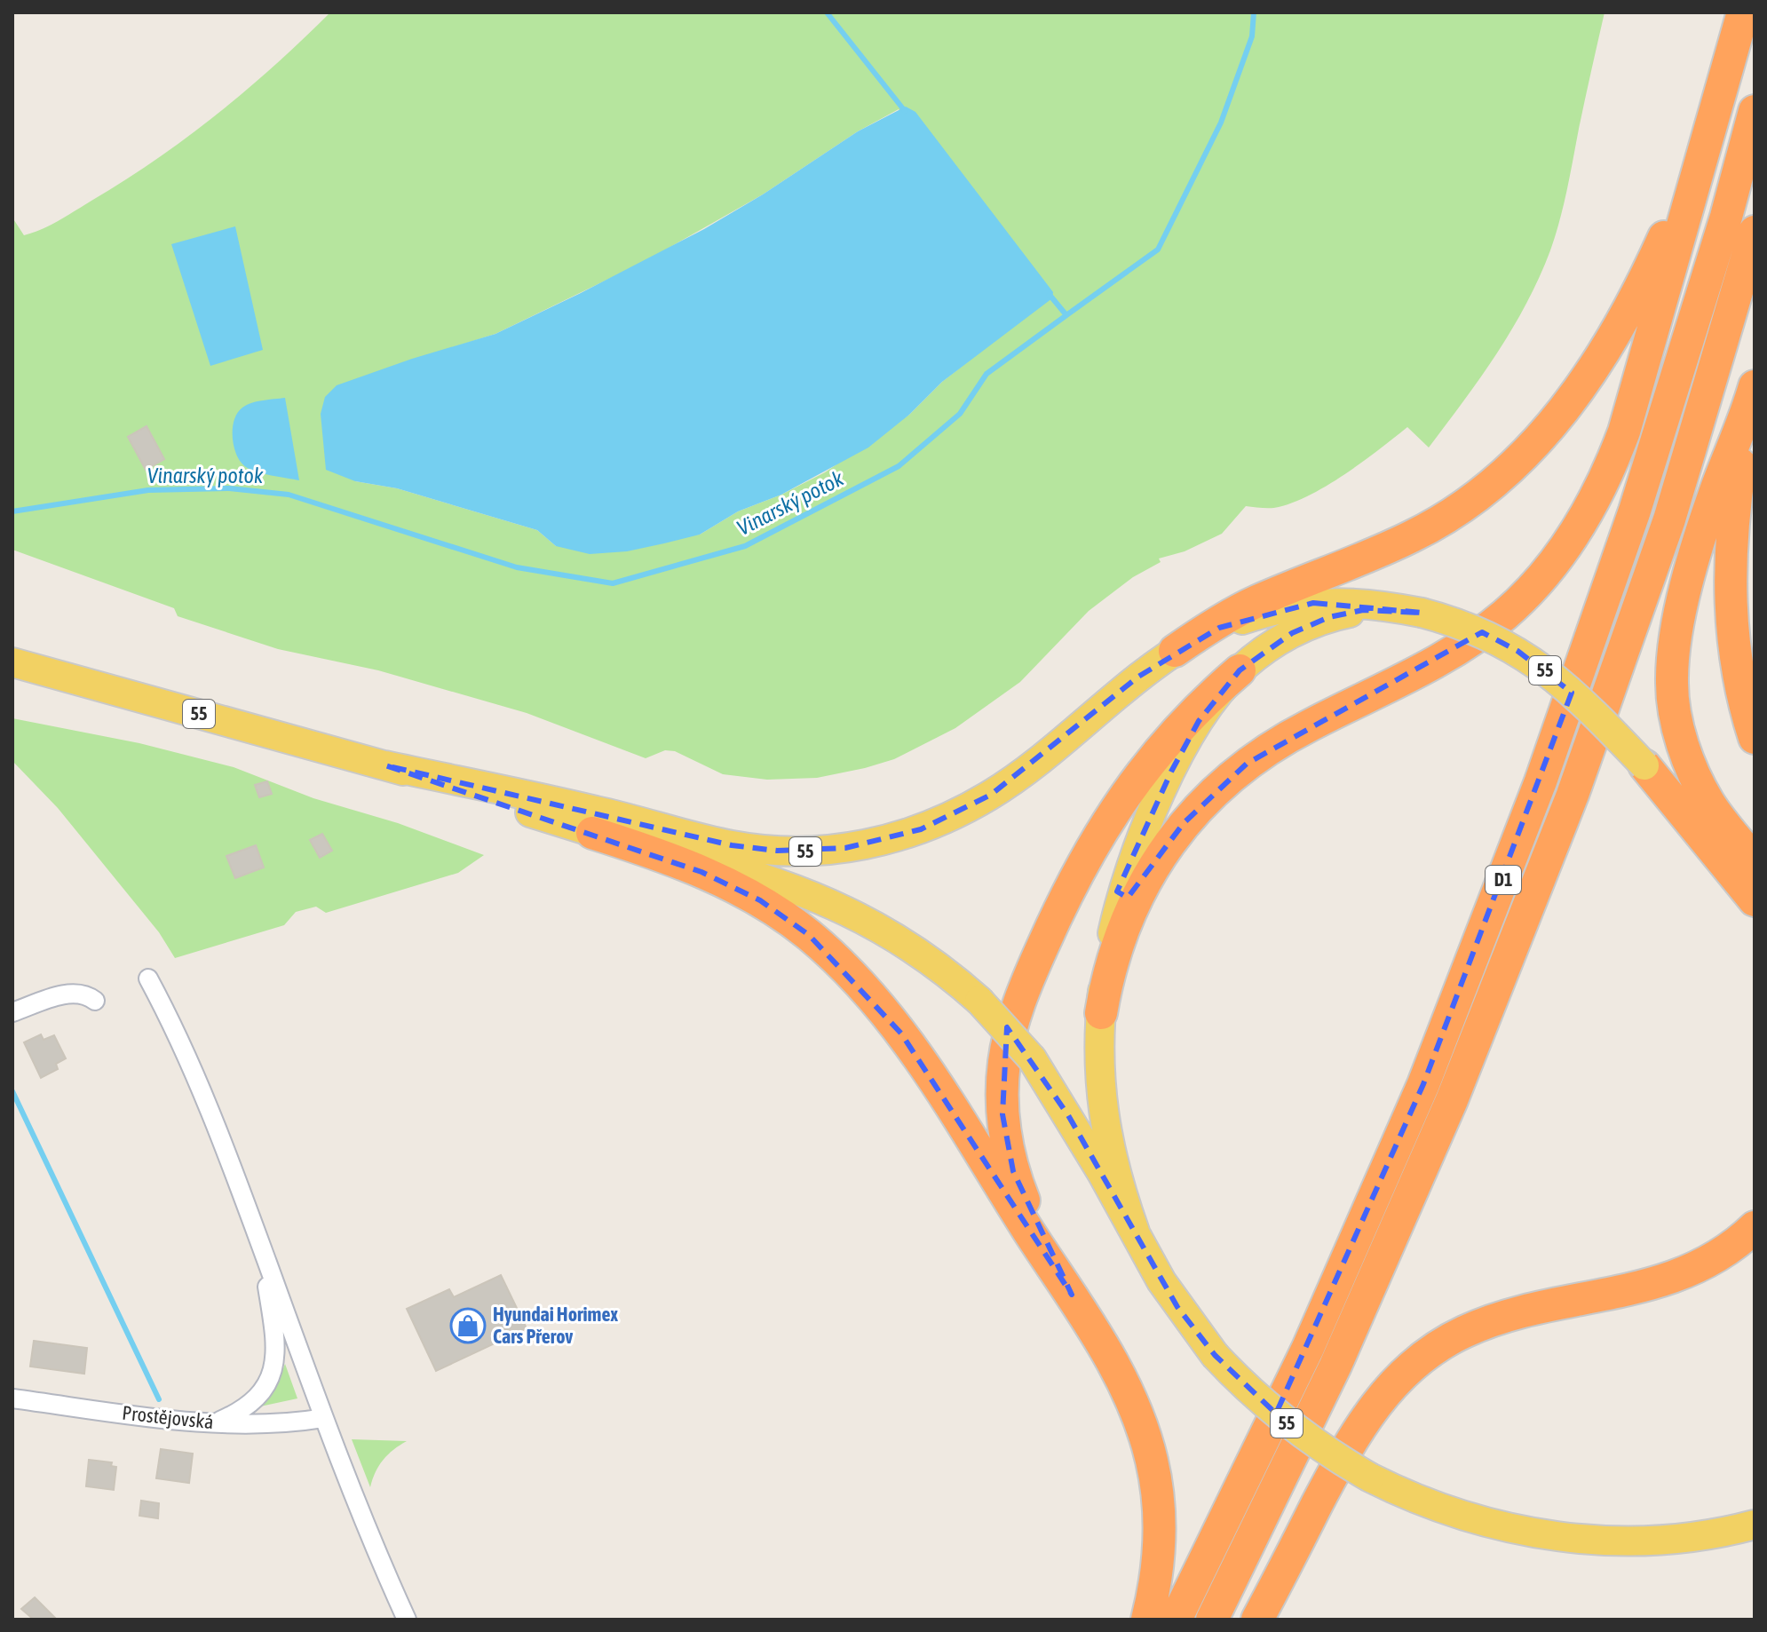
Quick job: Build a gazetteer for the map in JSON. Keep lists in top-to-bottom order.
{
  "streets": {
    "highway": ["D1"],
    "main road": ["55"],
    "street": ["Prostějovská"]
  },
  "water": ["Vinarský potok"],
  "places": {
    "shop": ["Hyundai Horimex Cars Přerov"]
  }
}
